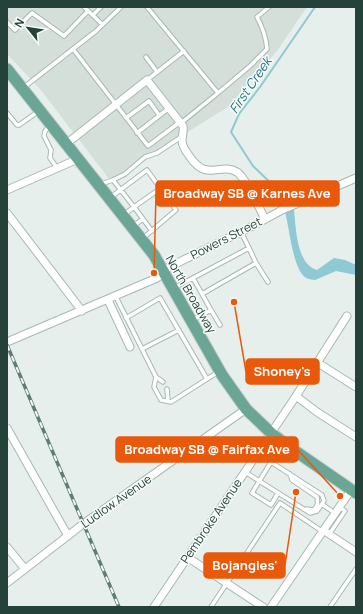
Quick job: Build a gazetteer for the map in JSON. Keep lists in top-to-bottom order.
{
  "streets": {
    "main road": ["North Broadway"],
    "street": ["Powers Street", "Ludlow Avenue", "Pembroke Avenue"]
  },
  "crossings": [
    ["Powers Street", "North Broadway"],
    ["North Broadway", "Ludlow Avenue"],
    ["North Broadway", "Pembroke Avenue"]
  ],
  "water": ["First Creek"],
  "places": [
    "Broadway SB @ Karnes Ave",
    "Shoney's",
    "Bojangles'",
    "Broadway SB @ Fairfax Ave"
  ],
  "north": "top left"
}
